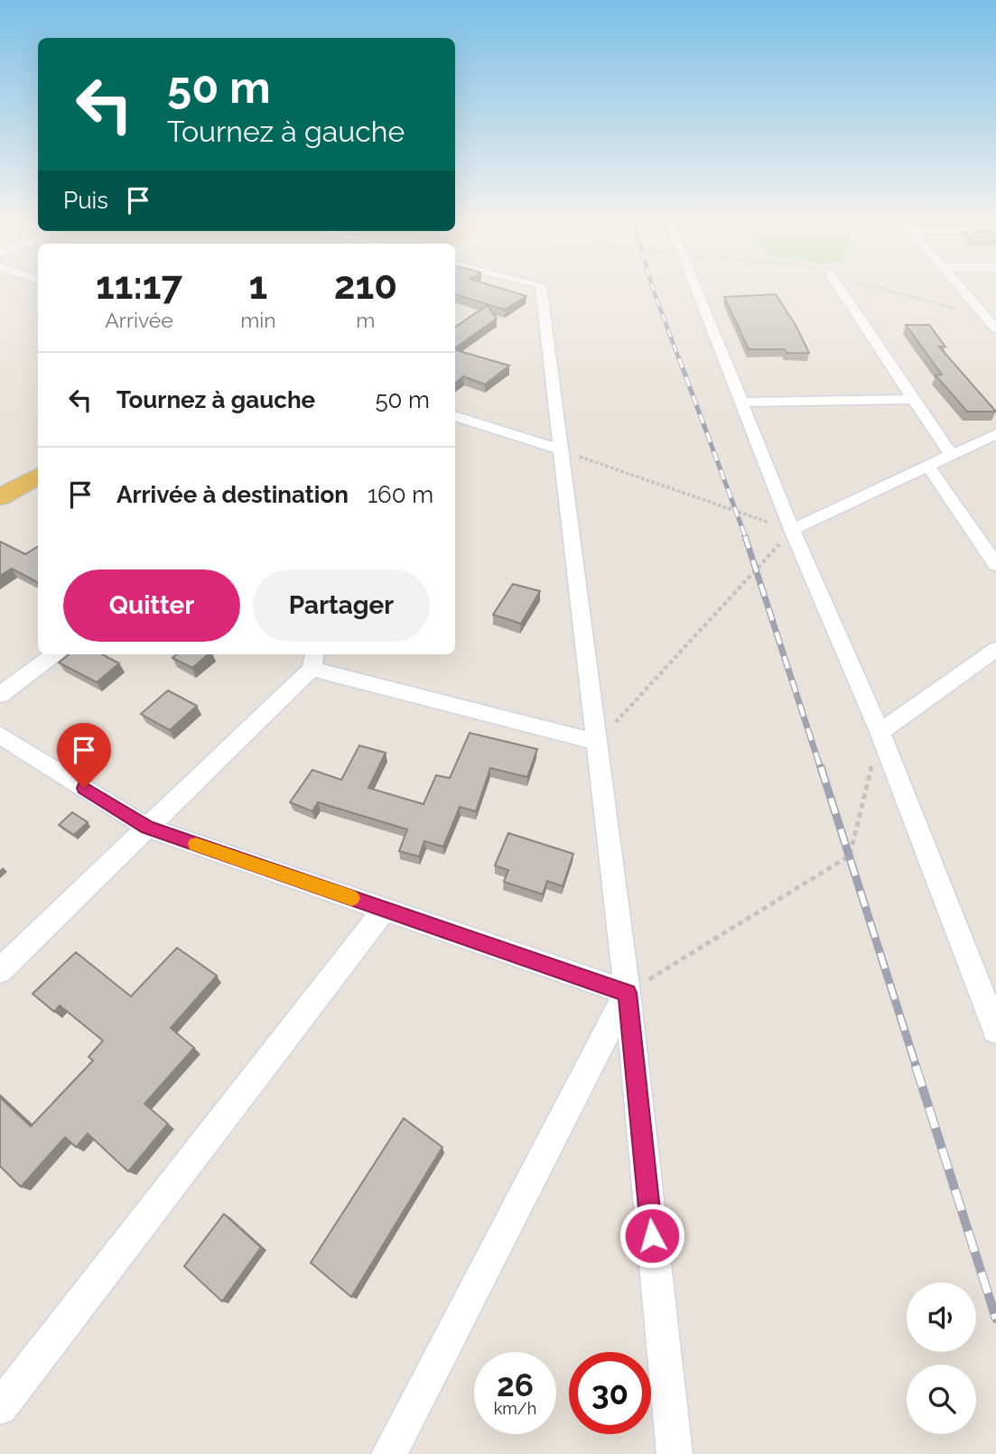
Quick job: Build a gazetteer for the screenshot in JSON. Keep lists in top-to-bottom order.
{
  "page": {
    "turn": ["50 m", "Tournez à gauche"],
    "then": "Puis",
    "eta": [
      "11:17",
      "Arrivée",
      "1",
      "min",
      "210",
      "m"
    ],
    "list": [
      {
        "name": "Tournez à gauche",
        "value": "50 m"
      },
      {
        "name": "Arrivée à destination",
        "value": "160 m"
      }
    ],
    "buttons": ["Quitter", "Partager"],
    "speed": "26 km/h",
    "limit": "30"
  }
}
